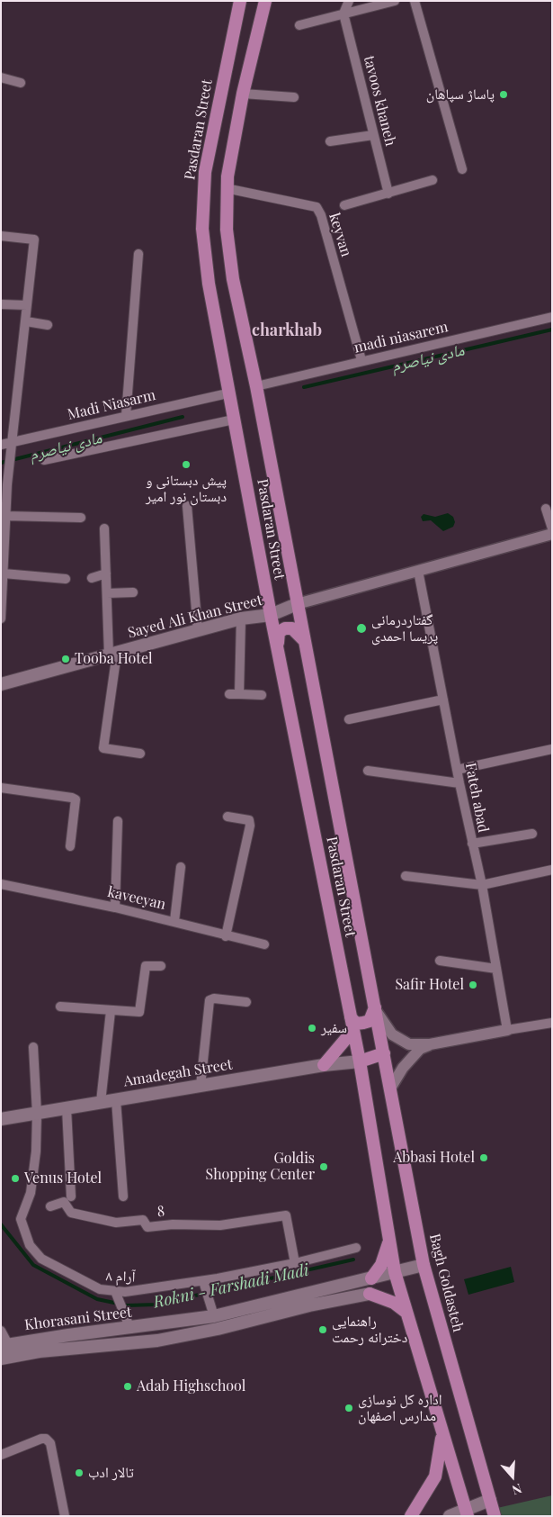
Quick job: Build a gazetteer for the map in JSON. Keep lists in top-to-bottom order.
{
  "streets": {
    "main road": [
      "Pasdaran Street",
      "Sayed Ali Khan Street",
      "Amadegah Street",
      "Bagh Goldasteh",
      "Khorasani Street"
    ],
    "street": [
      "tavoos khaneh",
      "keyvan",
      "madi niasarem",
      "Madi Niasarm",
      "Fateh abad",
      "kaveeyan",
      "8",
      "۸ آرام"
    ]
  },
  "crossings": [
    ["Pasdaran Street", "keyvan"],
    ["Pasdaran Street", "madi niasarem"],
    ["Pasdaran Street", "Madi Niasarm"],
    ["Pasdaran Street", "Sayed Ali Khan Street"],
    ["Pasdaran Street", "Amadegah Street"],
    ["Pasdaran Street", "Bagh Goldasteh"],
    ["keyvan", "madi niasarem"],
    ["Sayed Ali Khan Street", "Fateh abad"],
    ["Amadegah Street", "۸ آرام"],
    ["8", "۸ آرام"],
    ["Bagh Goldasteh", "Khorasani Street"]
  ],
  "districts": ["charkhab"],
  "water": ["مادی نیاصرم", "Rokni - Farshadi Madi"],
  "places": [
    "پاساژ سپاهان",
    "پیش دبستانی و دبستان نور امیر",
    "گفتاردرمانی پریسا احمدی",
    "Tooba Hotel",
    "Safir Hotel",
    "سفیر",
    "Abbasi Hotel",
    "Goldis Shopping Center",
    "Venus Hotel",
    "راهنمایی دخترانه رحمت",
    "Adab Highschool",
    "اداره کل نوسازی مدارس اصفهان",
    "تالار ادب"
  ],
  "north": "bottom"
}
